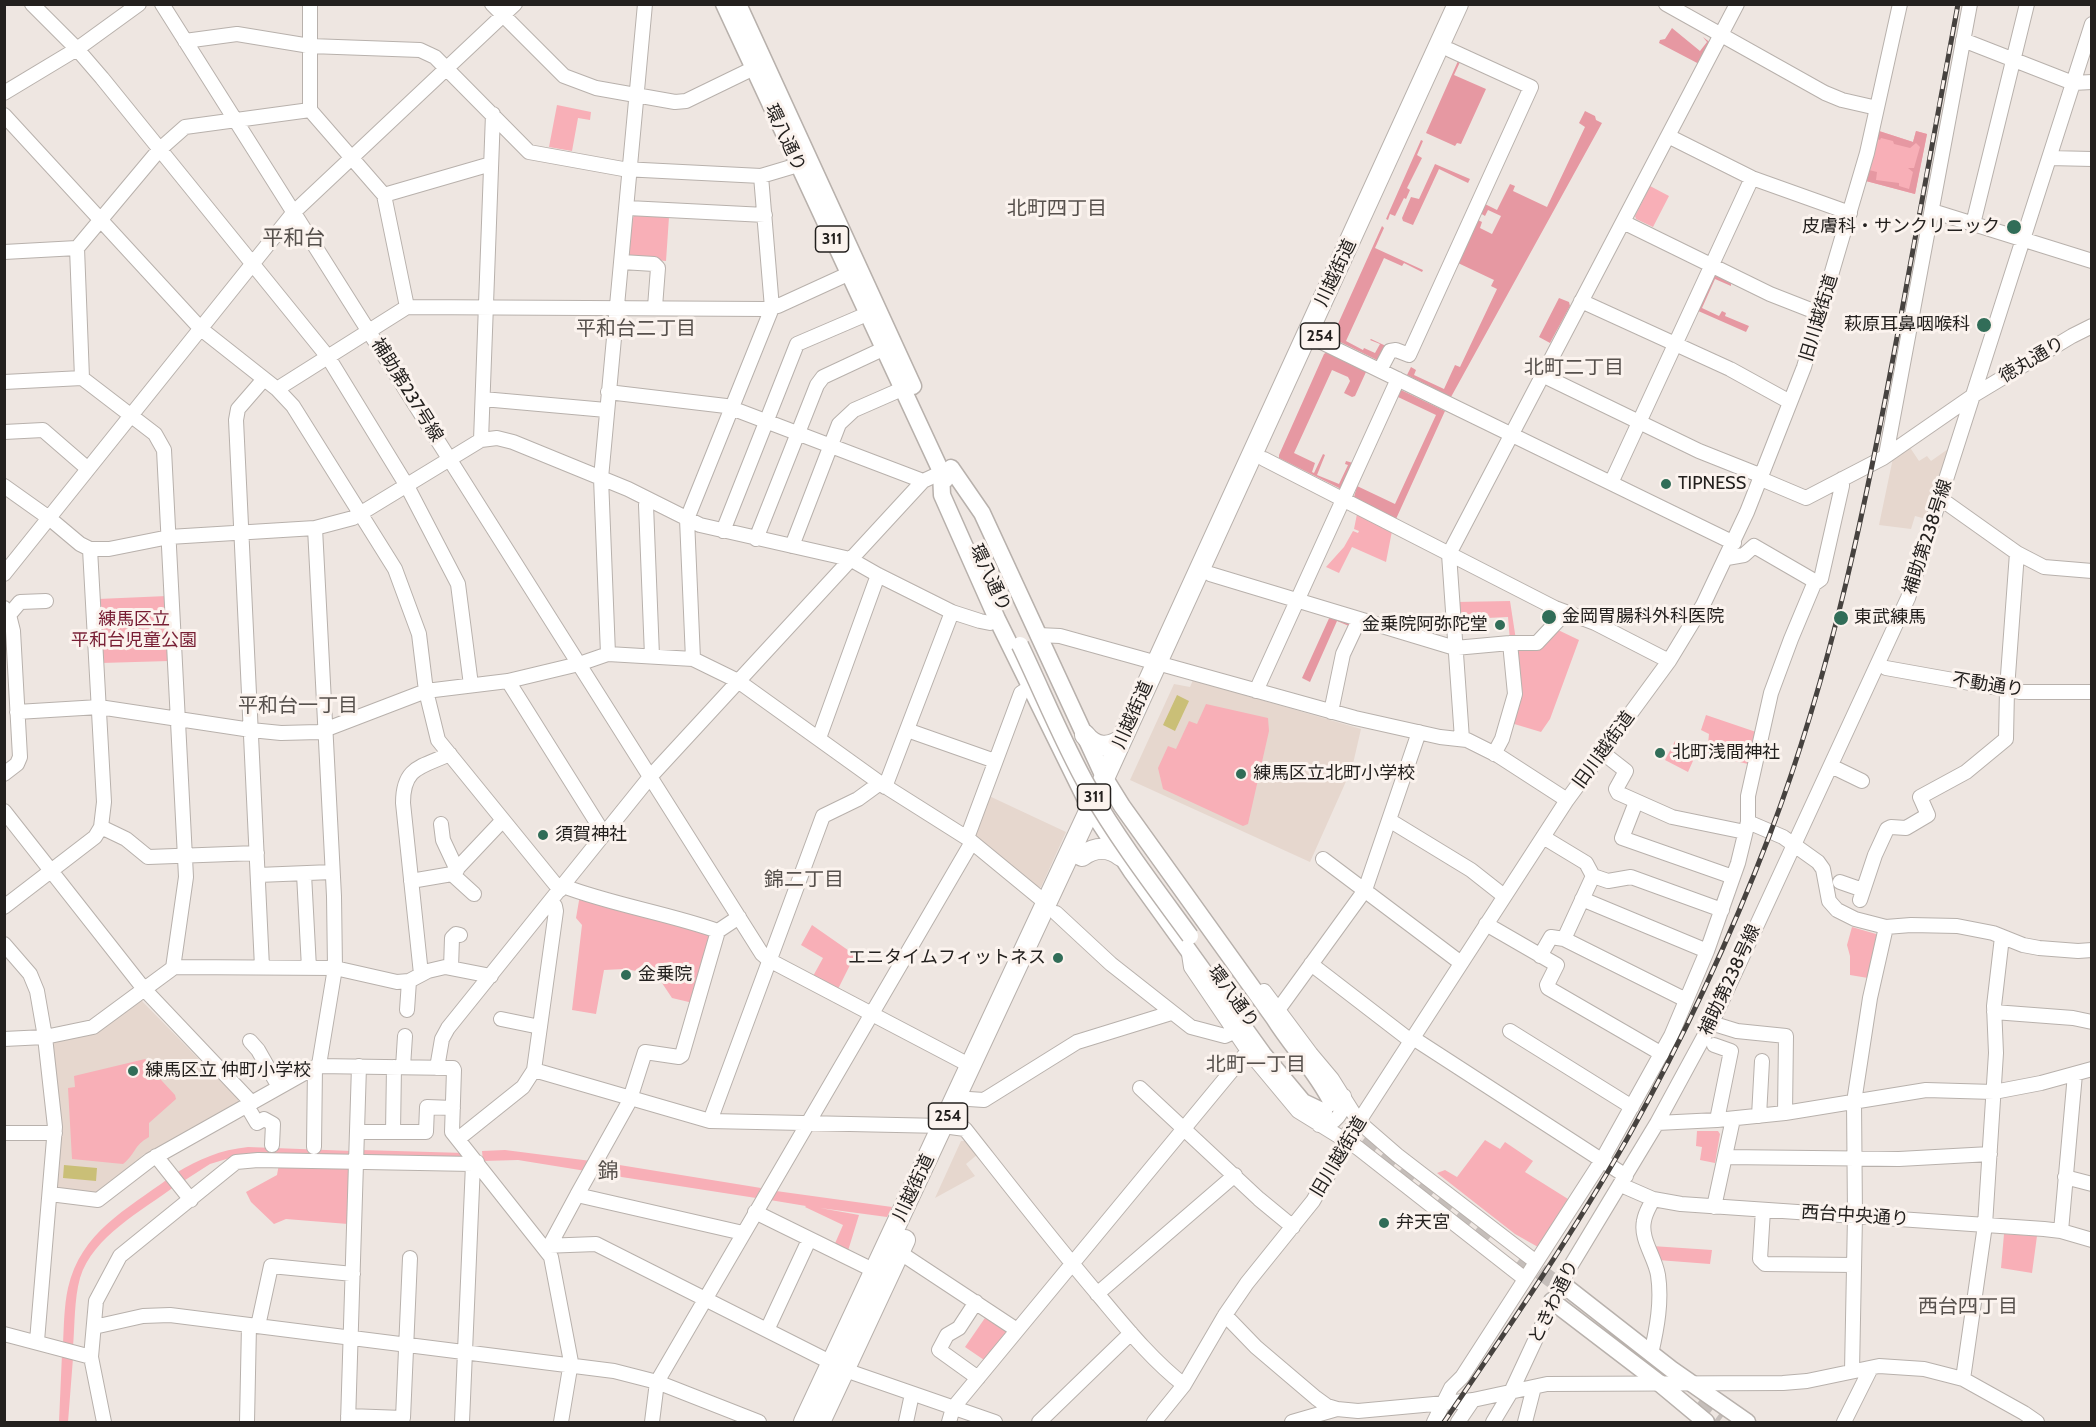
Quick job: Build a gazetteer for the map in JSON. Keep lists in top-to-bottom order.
{
  "streets": {
    "highway": ["川越街道", "254"],
    "main road": ["環八通り", "311"],
    "street": [
      "旧川越街道",
      "徳丸通り",
      "補助第237号線",
      "補助第238号線",
      "不動通り",
      "西台中央通り",
      "ときわ通り"
    ]
  },
  "crossings": [
    ["旧川越街道", "徳丸通り"],
    ["旧川越街道", "西台中央通り"],
    ["徳丸通り", "補助第238号線"],
    ["補助第238号線", "西台中央通り"],
    ["補助第238号線", "ときわ通り"],
    ["西台中央通り", "ときわ通り"]
  ],
  "districts": [
    "北町四丁目",
    "平和台",
    "平和台二丁目",
    "北町二丁目",
    "平和台一丁目",
    "錦二丁目",
    "北町一丁目",
    "錦",
    "西台四丁目"
  ],
  "parks": ["練馬区立 平和台児童公園"],
  "places": [
    "皮膚科・サンクリニック",
    "萩原耳鼻咽喉科",
    "TIPNESS",
    "金岡胃腸科外科医院",
    "東武練馬",
    "金乗院阿弥陀堂",
    "北町浅間神社",
    "練馬区立北町小学校",
    "須賀神社",
    "エニタイムフィットネス",
    "金乗院",
    "練馬区立 仲町小学校",
    "弁天宮"
  ]
}
